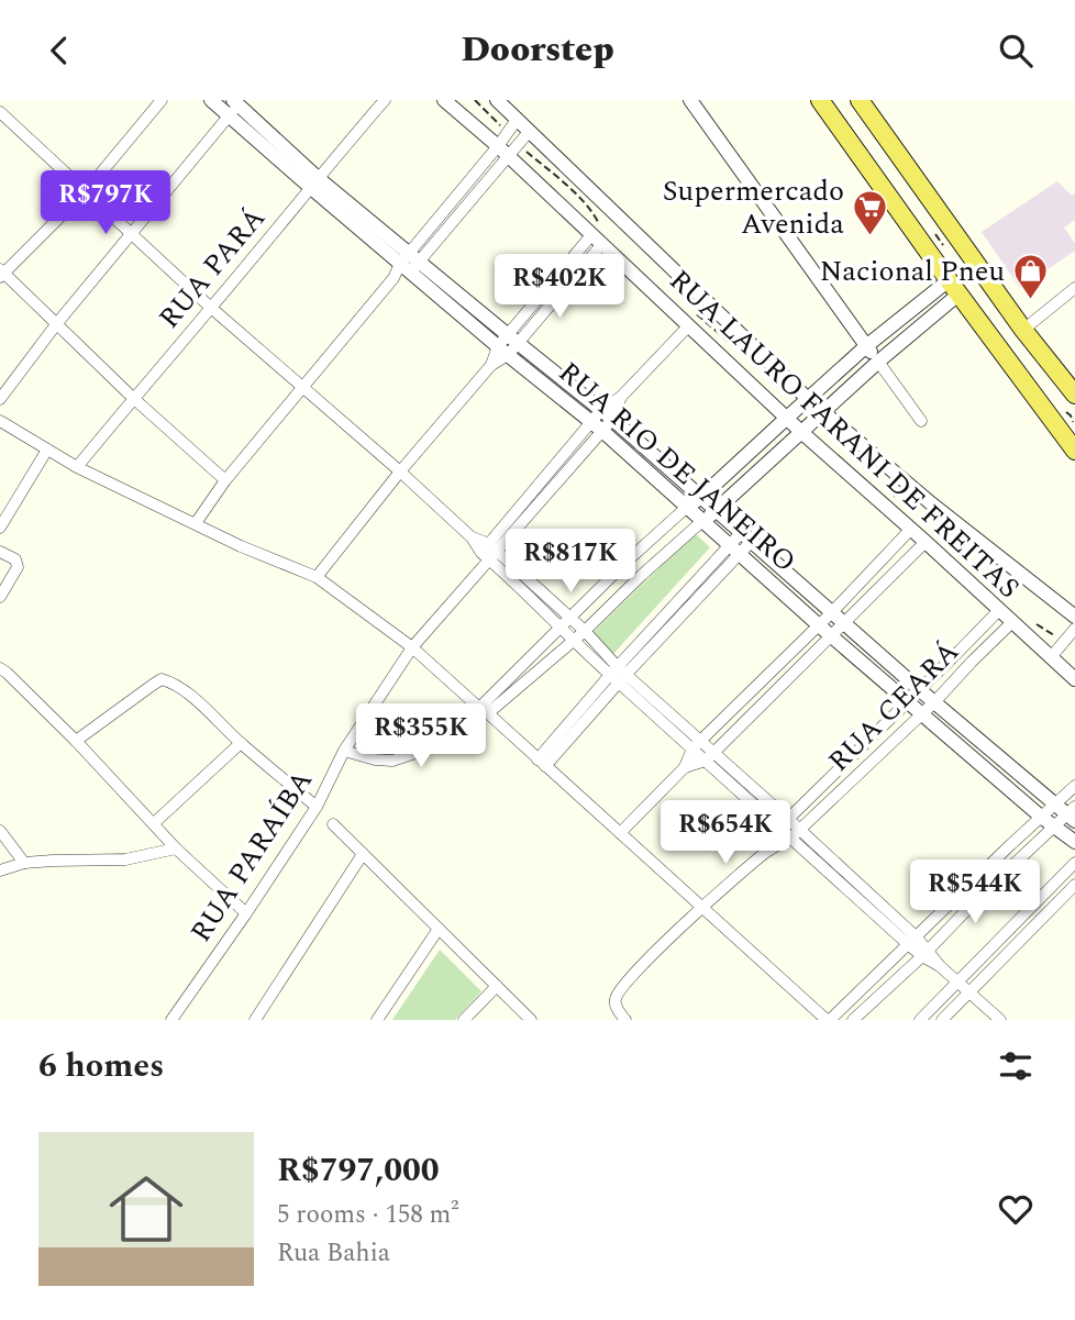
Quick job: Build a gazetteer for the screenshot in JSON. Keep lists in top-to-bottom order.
{
  "streets": {
    "street": [
      "RUA PARÁ",
      "RUA LAURO FARANI DE FREITAS",
      "RUA RIO DE JANEIRO",
      "RUA CEARÁ",
      "RUA PARAÍBA"
    ]
  },
  "crossings": [
    ["RUA PARÁ", "RUA RIO DE JANEIRO"],
    ["RUA LAURO FARANI DE FREITAS", "RUA CEARÁ"],
    ["RUA RIO DE JANEIRO", "RUA CEARÁ"]
  ],
  "places": {
    "supermarket": ["Supermercado Avenida"],
    "shop": ["Nacional Pneu"]
  },
  "page": {
    "header": "Doorstep",
    "price": [
      "R$797K",
      "R$402K",
      "R$817K",
      "R$355K",
      "R$654K",
      "R$544K"
    ],
    "heading": "6 homes",
    "list": [
      {
        "name": "R$797,000",
        "note": "5 rooms · 158 m² · Rua Bahia"
      }
    ]
  }
}
